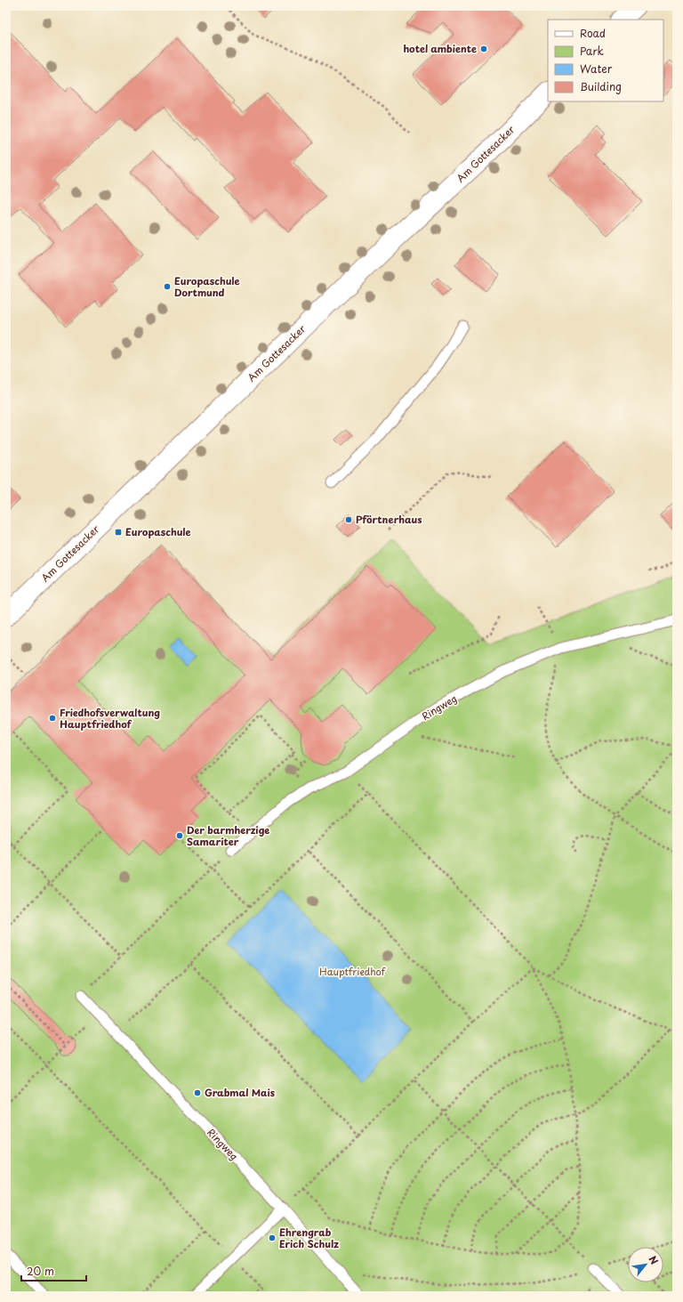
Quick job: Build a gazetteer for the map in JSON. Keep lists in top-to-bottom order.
{
  "streets": {
    "street": ["Am Gottesacker"],
    "lane": ["Ringweg"]
  },
  "parks": ["Hauptfriedhof"],
  "places": {
    "other": [
      "hotel ambiente",
      "Europaschule Dortmund",
      "Pförtnerhaus",
      "Friedhofsverwaltung Hauptfriedhof",
      "Der barmherzige Samariter",
      "Grabmal Mais",
      "Ehrengrab Erich Schulz"
    ],
    "transit": ["Europaschule"]
  },
  "legend": [
    "Road",
    "Park",
    "Water",
    "Building"
  ],
  "scale_bar": "20 m",
  "north": "top right"
}
